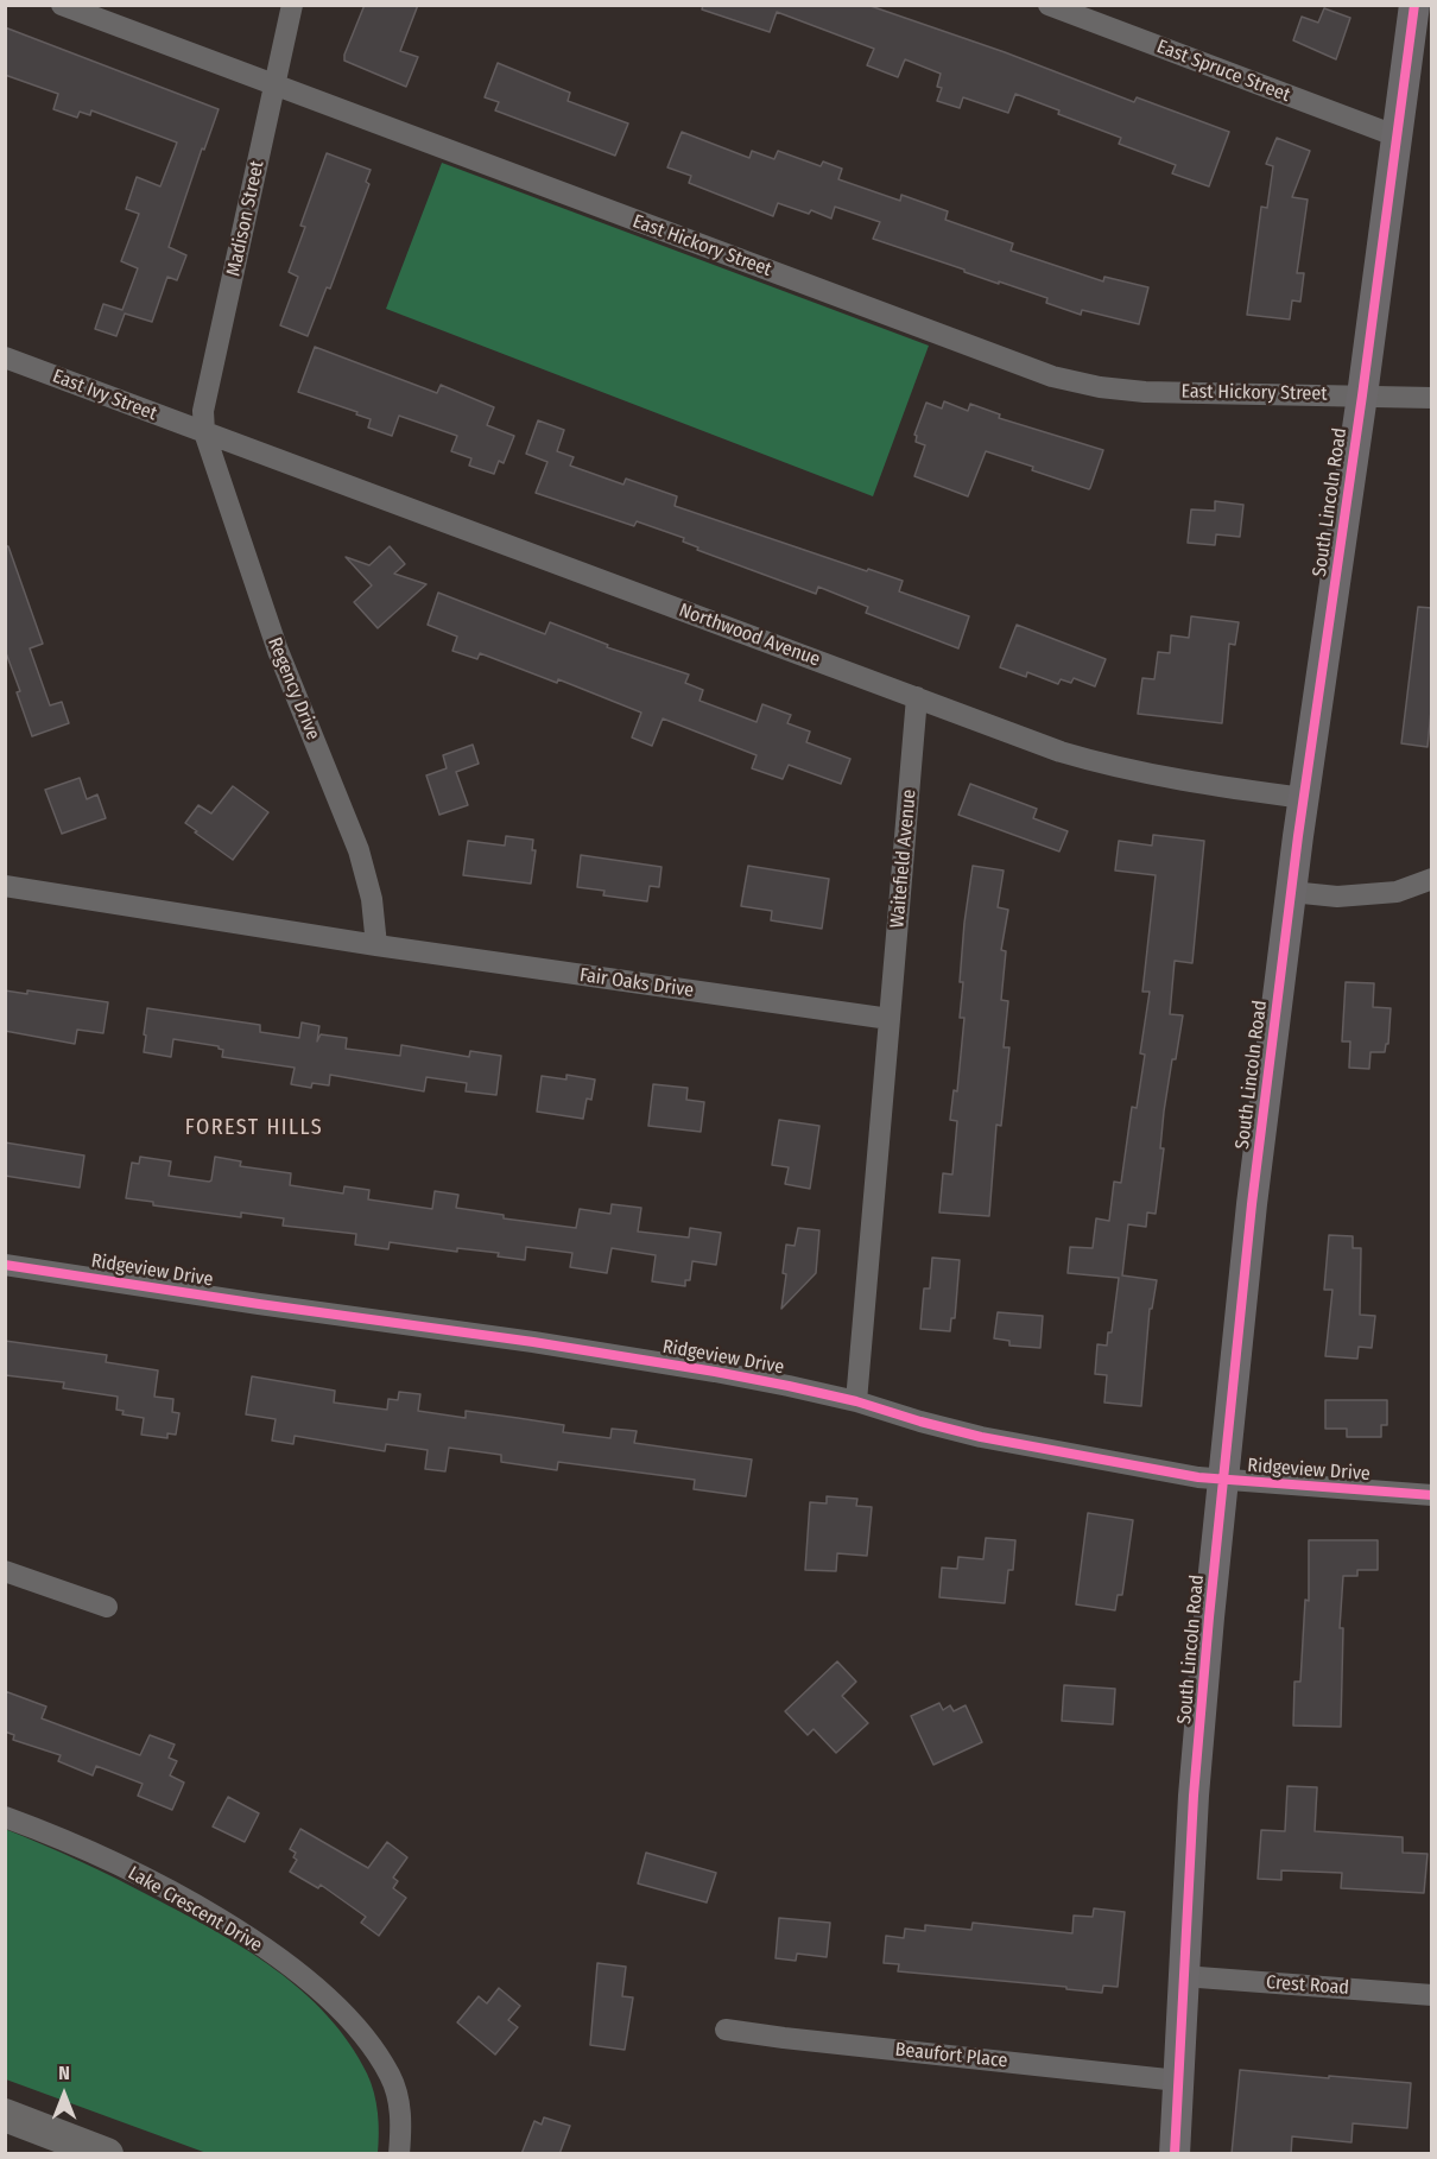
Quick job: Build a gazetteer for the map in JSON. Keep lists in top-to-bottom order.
{
  "streets": {
    "street": [
      "East Spruce Street",
      "Madison Street",
      "East Hickory Street",
      "East Ivy Street",
      "South Lincoln Road",
      "Northwood Avenue",
      "Regency Drive",
      "Waitefield Avenue",
      "Fair Oaks Drive",
      "Ridgeview Drive",
      "Lake Crescent Drive",
      "Crest Road",
      "Beaufort Place"
    ]
  },
  "crossings": [
    ["East Spruce Street", "South Lincoln Road"],
    ["Madison Street", "East Hickory Street"],
    ["Madison Street", "East Ivy Street"],
    ["Madison Street", "Northwood Avenue"],
    ["Madison Street", "Regency Drive"],
    ["East Hickory Street", "South Lincoln Road"],
    ["East Ivy Street", "Northwood Avenue"],
    ["East Ivy Street", "Regency Drive"],
    ["South Lincoln Road", "Northwood Avenue"],
    ["South Lincoln Road", "Ridgeview Drive"],
    ["South Lincoln Road", "Crest Road"],
    ["South Lincoln Road", "Beaufort Place"],
    ["Northwood Avenue", "Regency Drive"],
    ["Northwood Avenue", "Waitefield Avenue"],
    ["Regency Drive", "Fair Oaks Drive"],
    ["Waitefield Avenue", "Fair Oaks Drive"]
  ],
  "districts": ["FOREST HILLS"],
  "north": "top"
}
